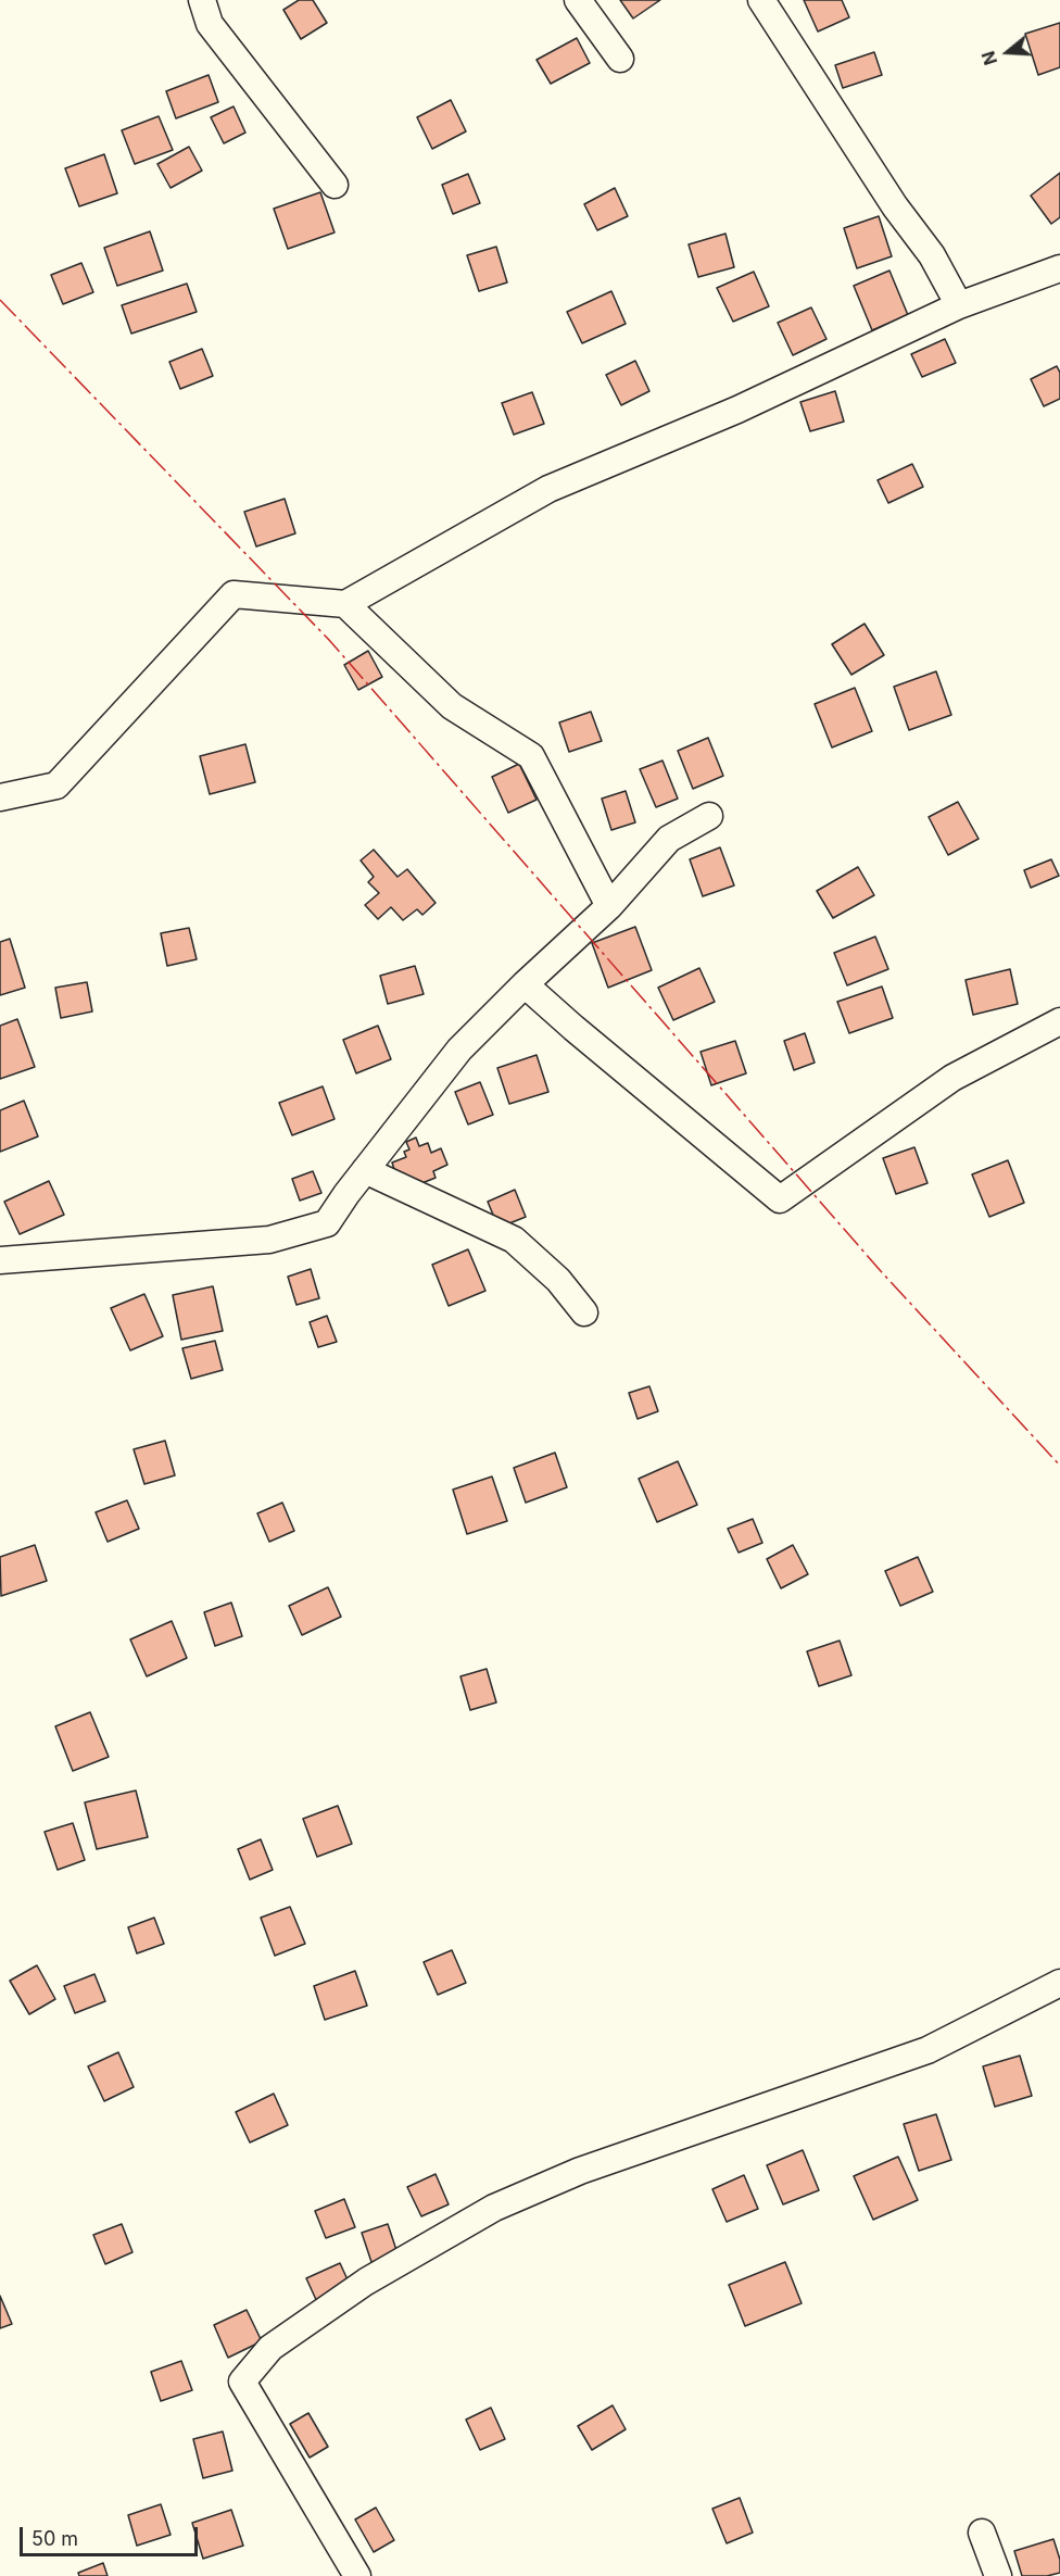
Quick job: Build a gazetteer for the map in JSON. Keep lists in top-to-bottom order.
{
  "scale_bar": "50 m",
  "north": "left"
}
